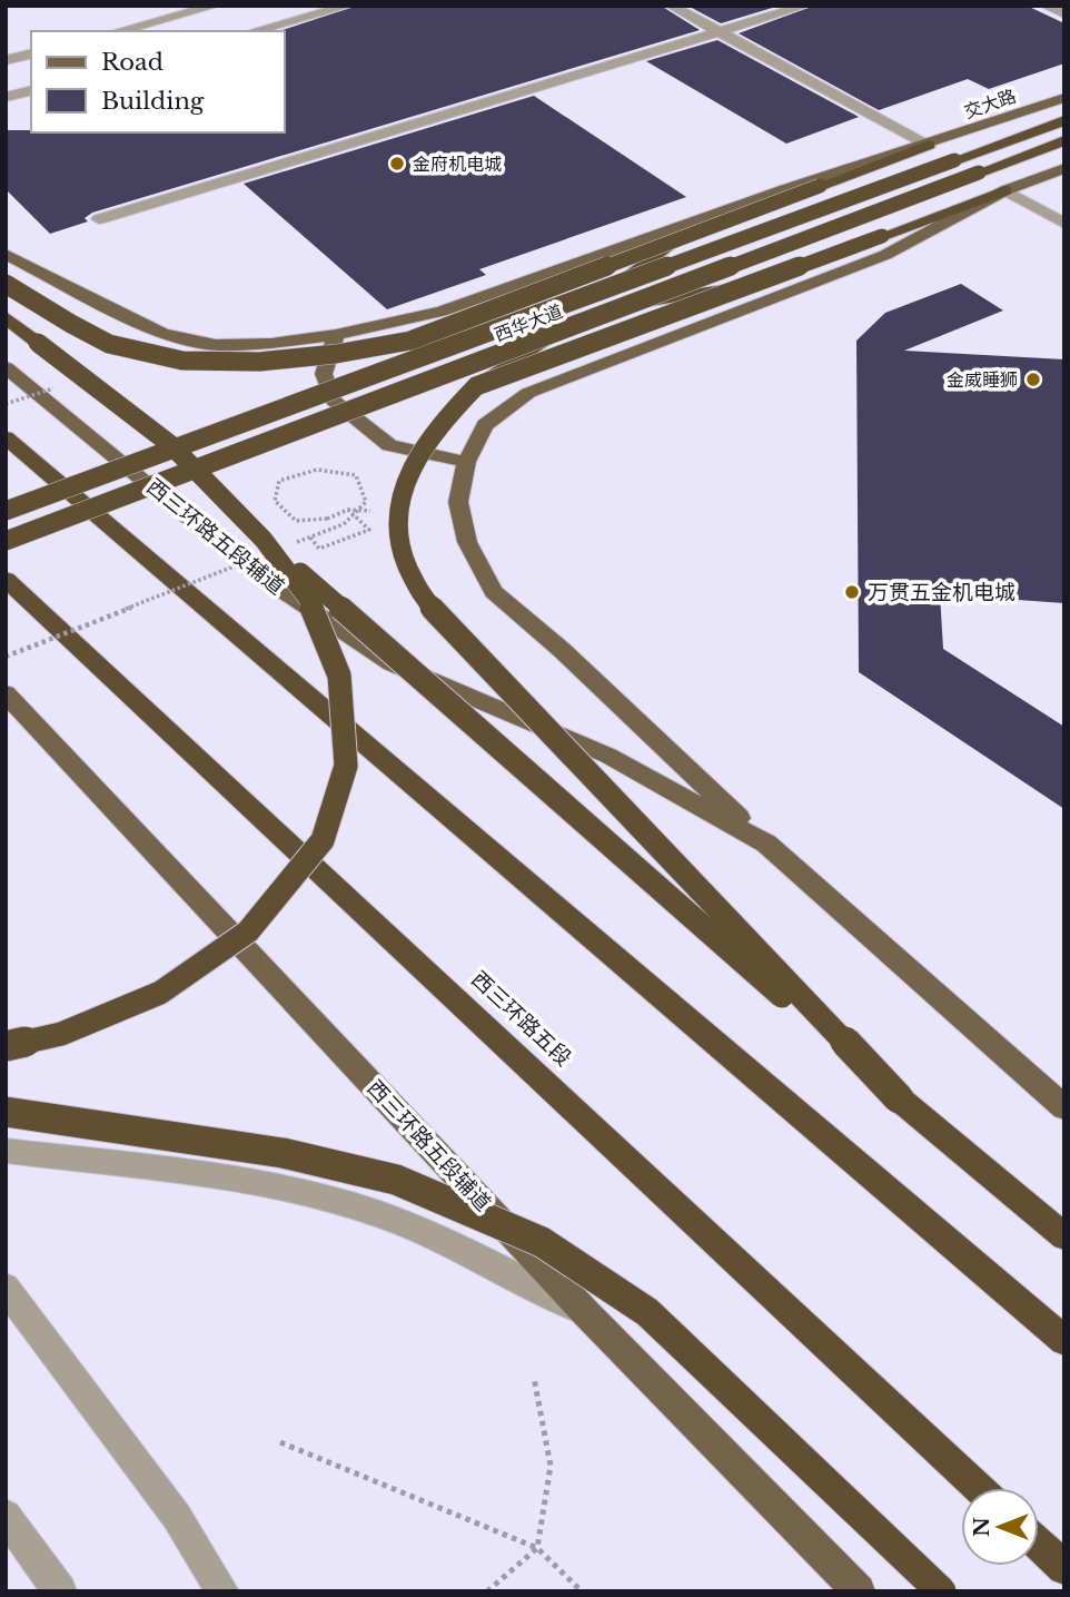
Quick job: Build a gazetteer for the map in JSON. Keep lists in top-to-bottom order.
{
  "streets": {
    "highway": ["西华大道", "西三环路五段"],
    "main road": ["交大路", "西三环路五段辅道"]
  },
  "places": ["金府机电城", "金威睡狮", "万贯五金机电城"],
  "legend": ["Road", "Building"],
  "north": "left"
}
